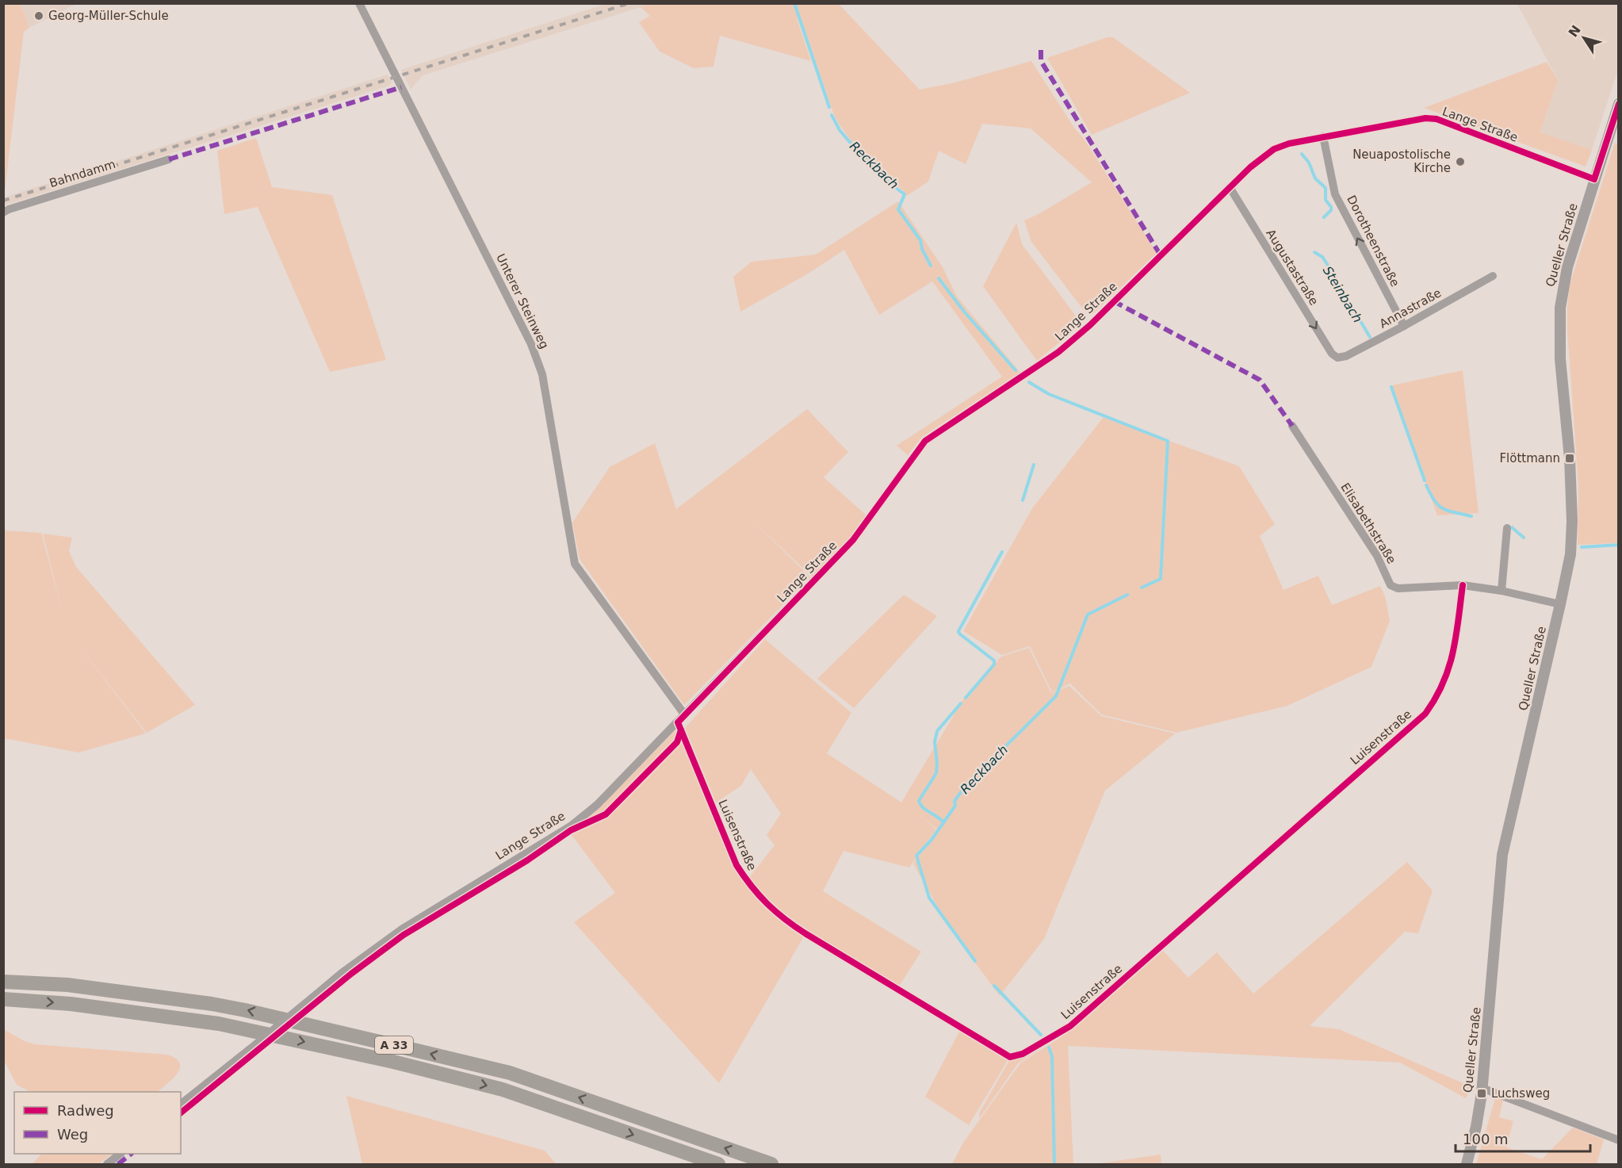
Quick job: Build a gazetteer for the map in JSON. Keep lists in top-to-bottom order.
{
  "streets": {
    "highway": ["A 33"],
    "street": [
      "Lange Straße",
      "Bahndamm",
      "Dorotheenstraße",
      "Queller Straße",
      "Augustastraße",
      "Unterer Steinweg",
      "Annastraße",
      "Elisabethstraße",
      "Luisenstraße"
    ]
  },
  "crossings": [
    ["Lange Straße", "Dorotheenstraße"],
    ["Lange Straße", "Queller Straße"],
    ["Lange Straße", "Augustastraße"],
    ["Lange Straße", "Unterer Steinweg"],
    ["Lange Straße", "Luisenstraße"],
    ["Dorotheenstraße", "Annastraße"],
    ["Queller Straße", "Elisabethstraße"],
    ["Augustastraße", "Annastraße"],
    ["Elisabethstraße", "Luisenstraße"]
  ],
  "one_way": ["Dorotheenstraße", "Augustastraße"],
  "water": ["Reckbach", "Steinbach"],
  "places": {
    "other": ["Georg-Müller-Schule", "Neuapostolische Kirche"],
    "transit": ["Flöttmann", "Luchsweg"]
  },
  "legend": ["Radweg", "Weg"],
  "scale_bar": "100 m",
  "north": "top left"
}
